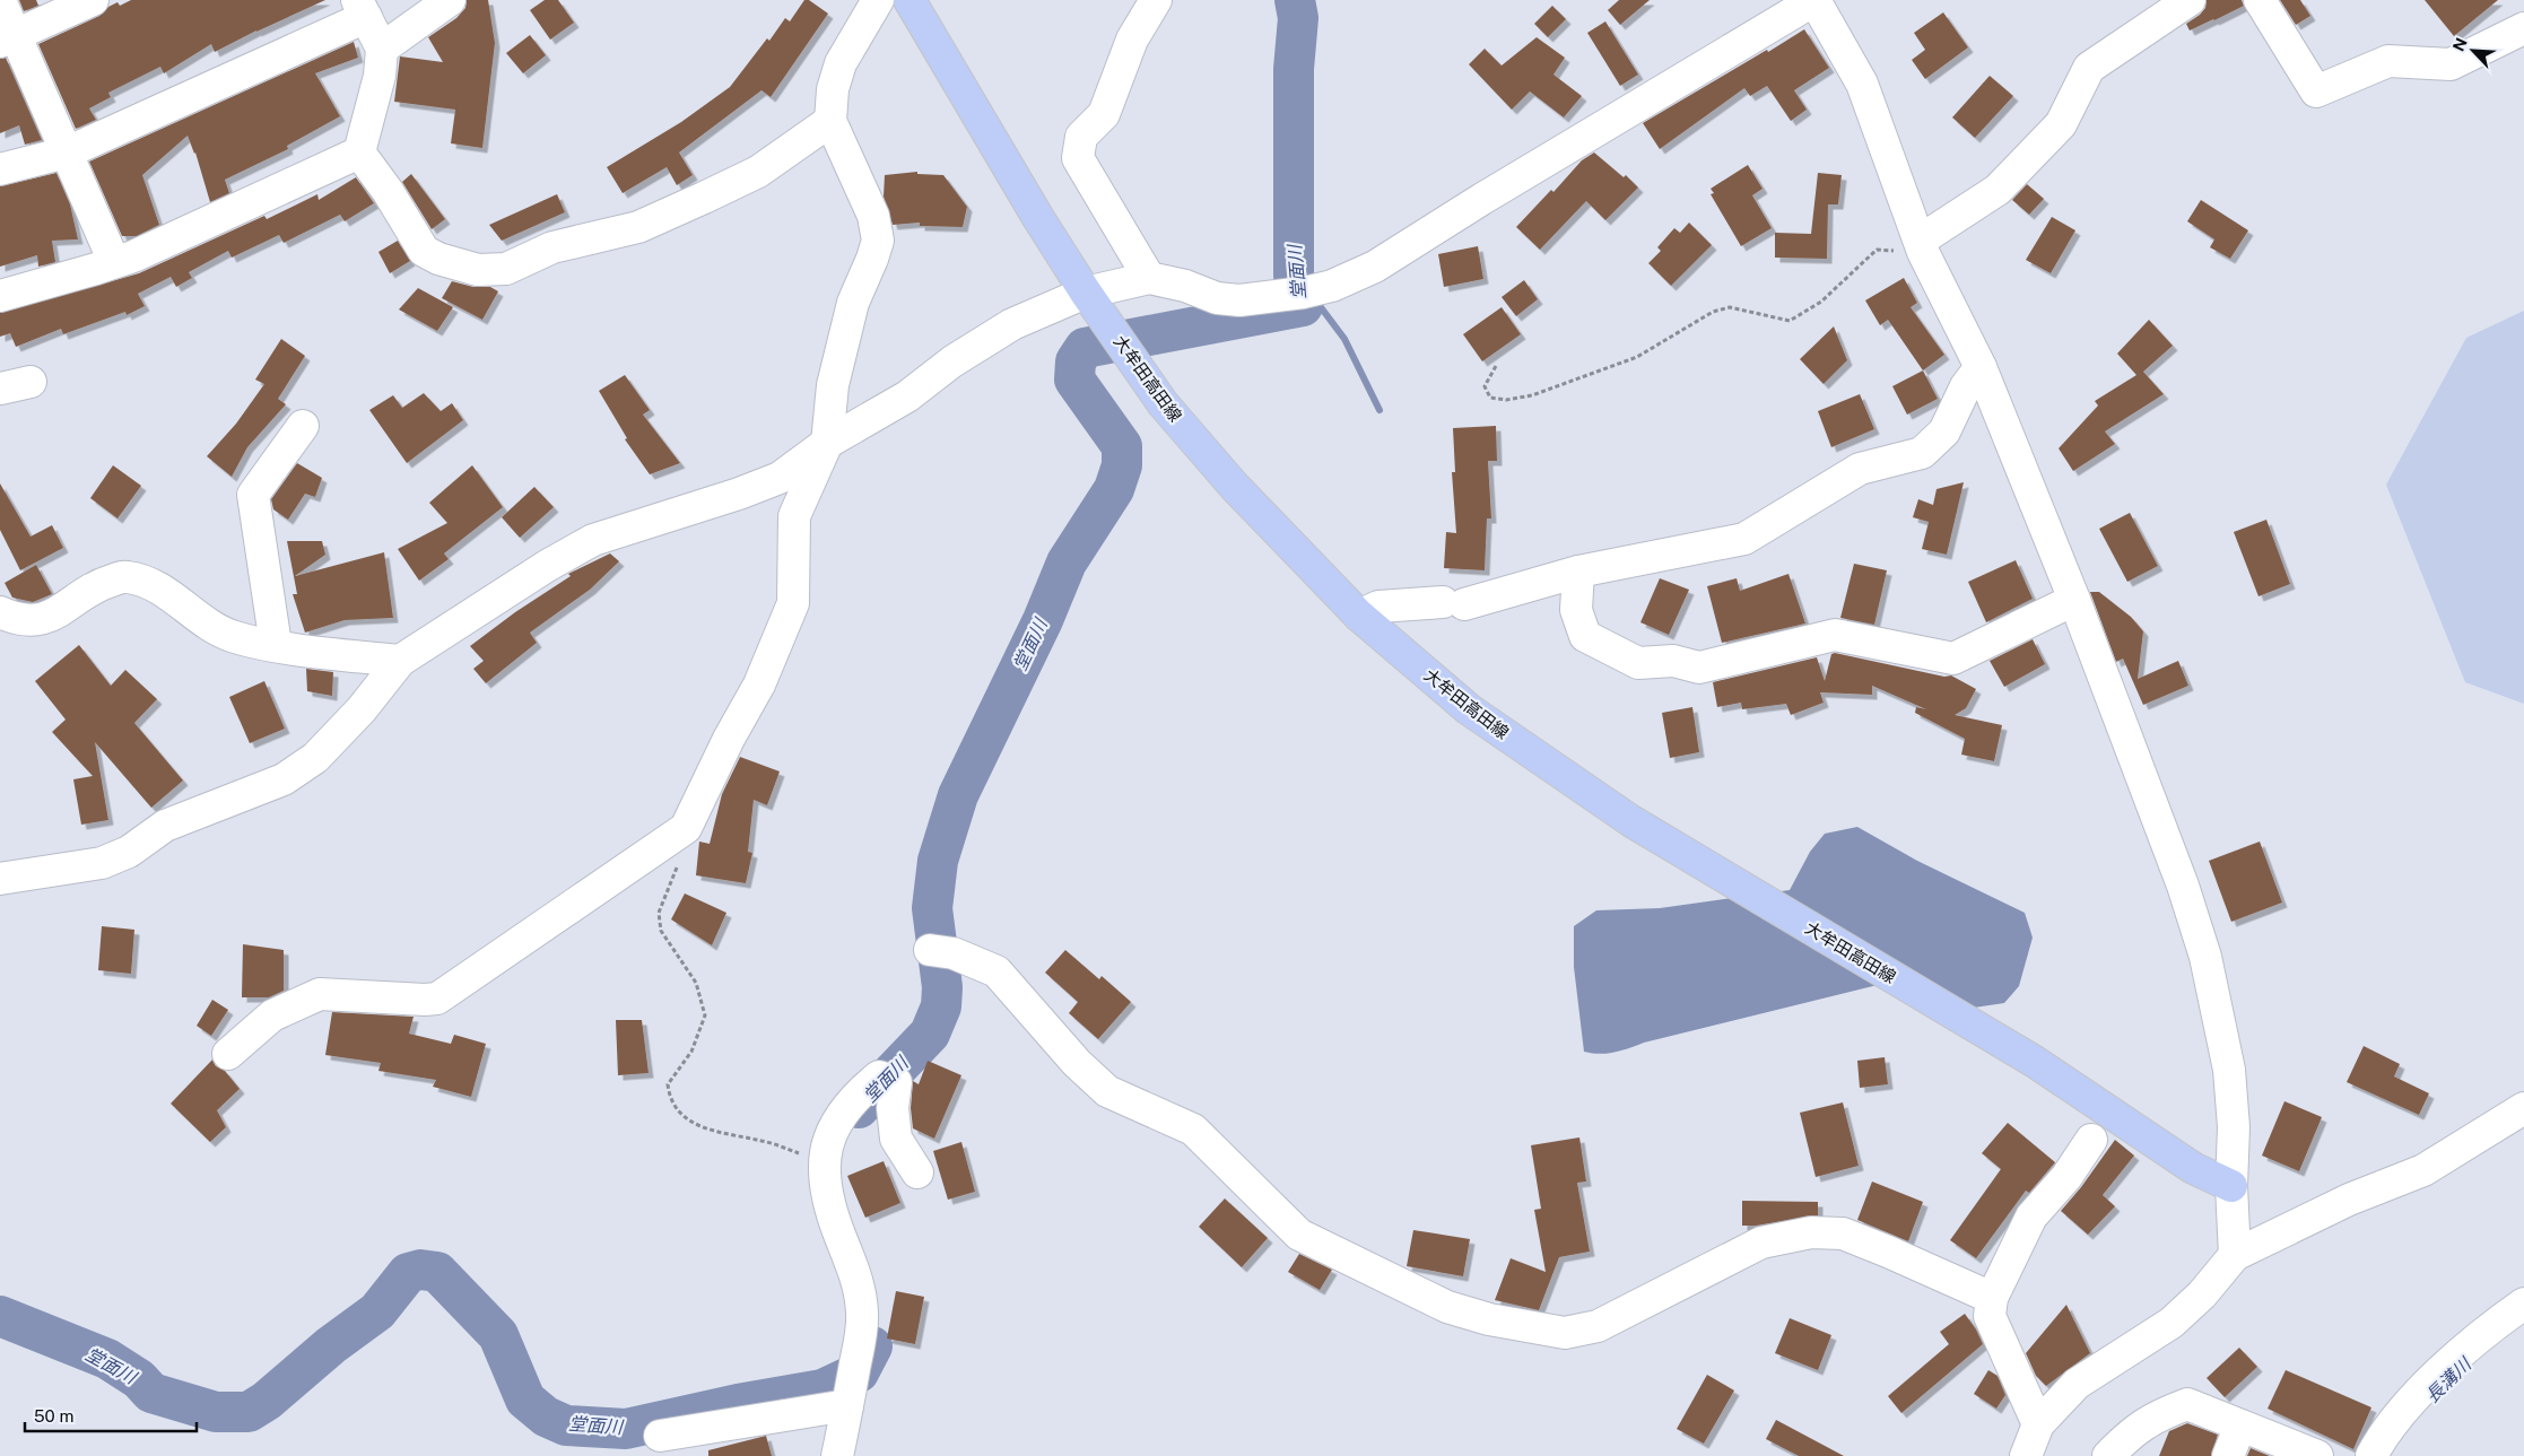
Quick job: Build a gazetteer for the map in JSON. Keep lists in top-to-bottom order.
{
  "streets": {
    "main road": ["大牟田高田線"]
  },
  "water": ["堂面川", "長溝川"],
  "scale_bar": "50 m",
  "north": "top left"
}
